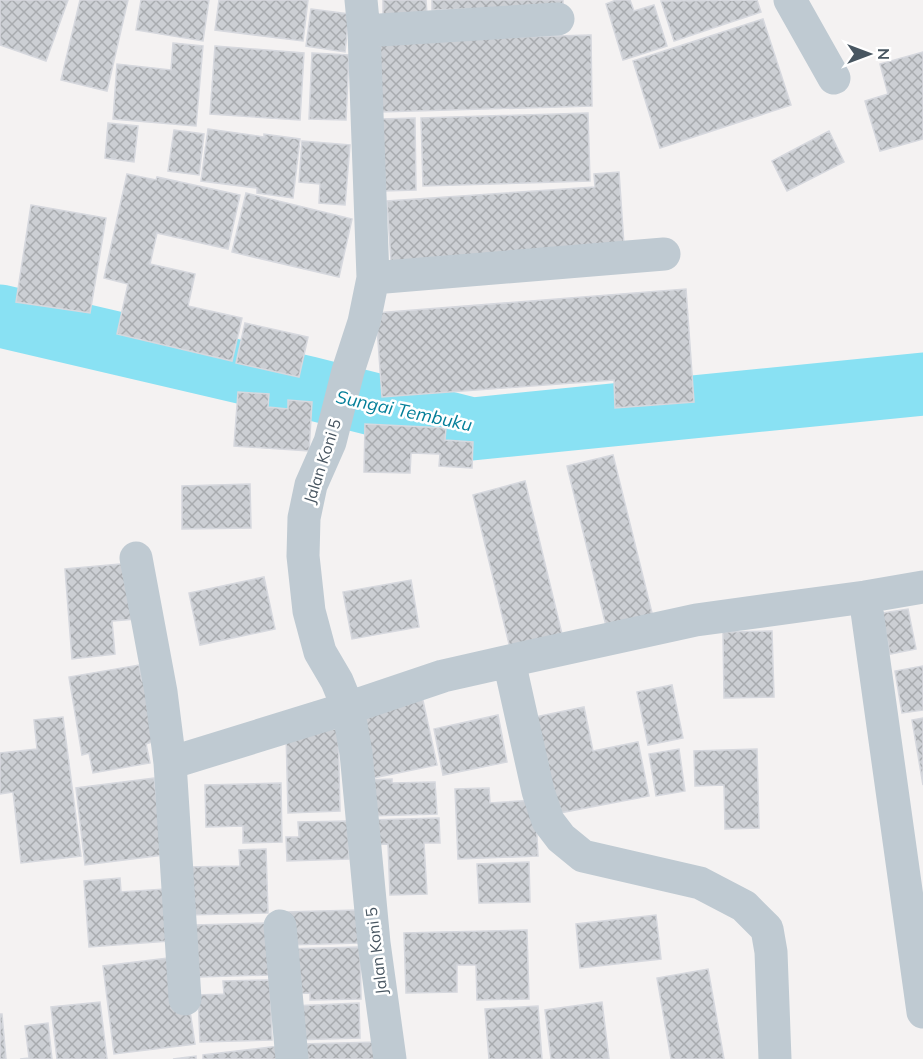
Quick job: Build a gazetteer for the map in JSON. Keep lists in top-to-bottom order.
{
  "streets": {
    "street": ["Jalan Koni 5"]
  },
  "water": ["Sungai Tembuku"],
  "north": "right"
}
